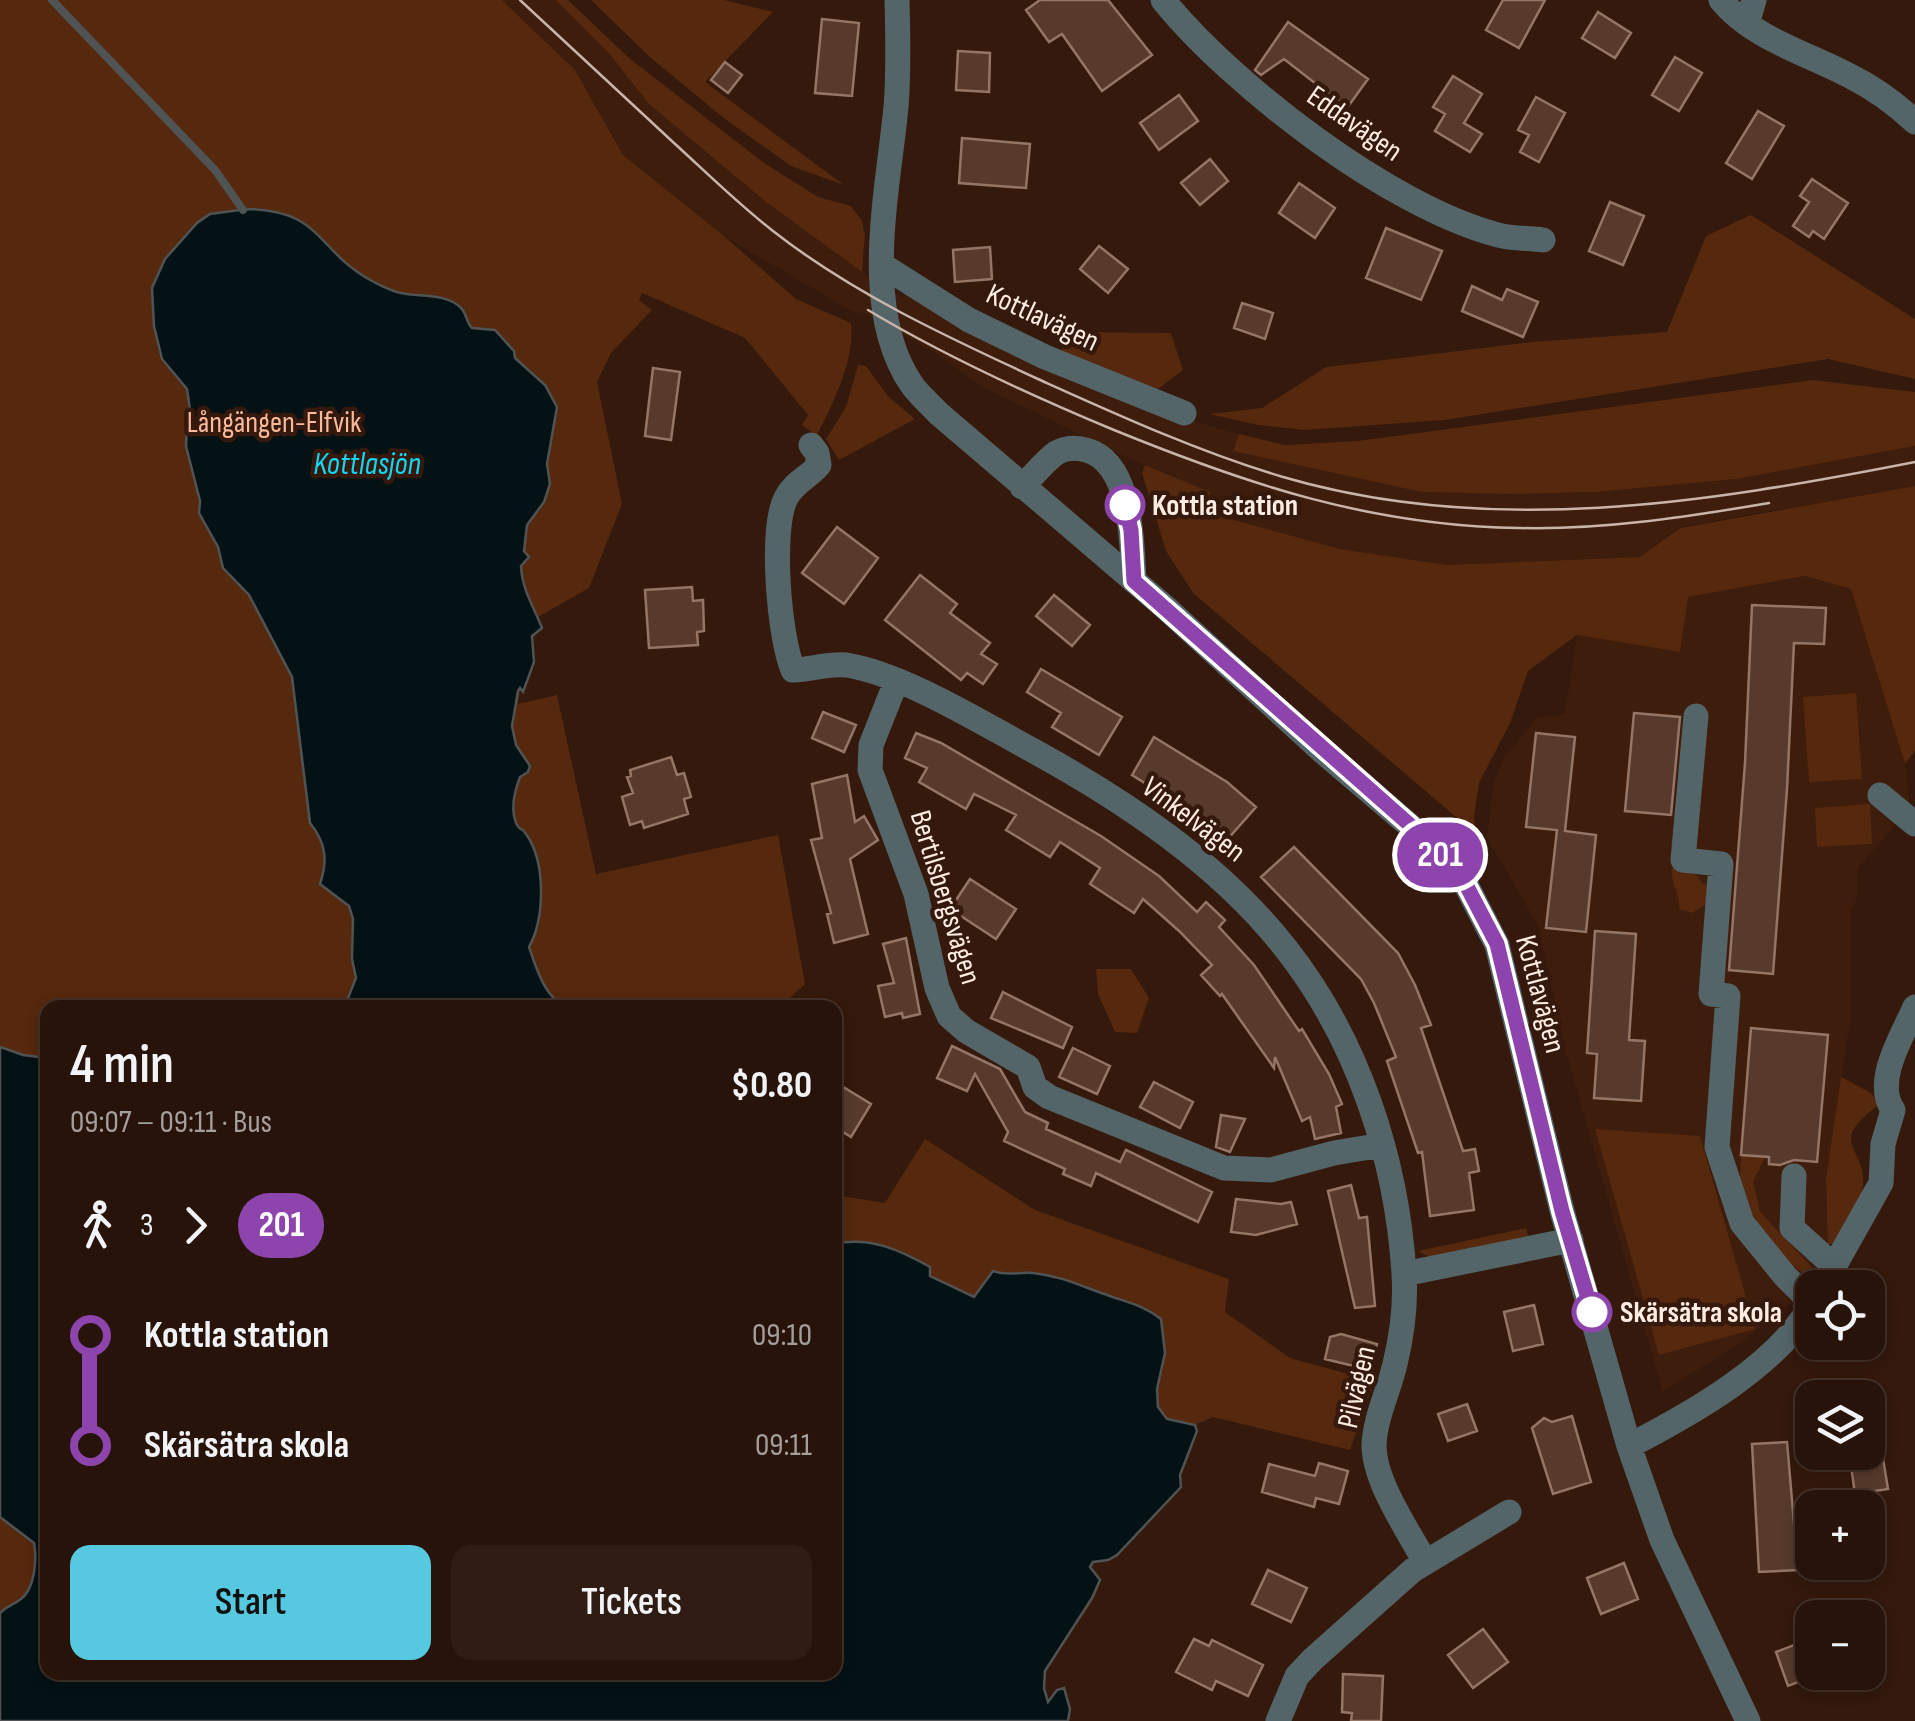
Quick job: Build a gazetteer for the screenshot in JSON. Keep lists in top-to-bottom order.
{
  "streets": {
    "street": [
      "Eddavägen",
      "Kottlavägen",
      "Vinkelvägen",
      "Bertilsbergsvägen",
      "Pilvägen"
    ]
  },
  "crossings": [
    ["Vinkelvägen", "Bertilsbergsvägen"],
    ["Vinkelvägen", "Pilvägen"]
  ],
  "water": ["Kottlasjön"],
  "parks": ["Långängen-Elfvik"],
  "places": ["Kottla station", "Skärsätra skola"],
  "lines": ["bus line 201"],
  "page": {
    "on_map": "201",
    "heading": ["4 min", "09:07 – 09:11 · Bus", "$0.80"],
    "legs": ["3", "201"],
    "map_buttons": ["+", "−"],
    "list": [
      {
        "name": "Kottla station",
        "value": "09:10"
      },
      {
        "name": "Skärsätra skola",
        "value": "09:11"
      }
    ],
    "buttons": ["Start", "Tickets"]
  }
}
